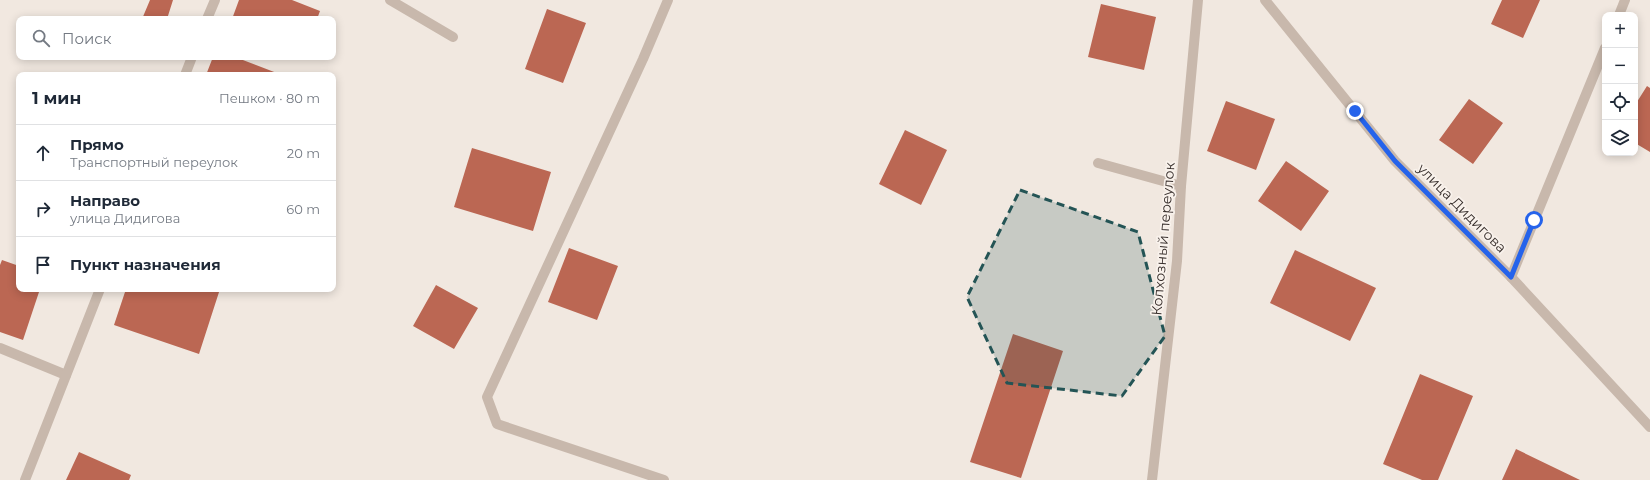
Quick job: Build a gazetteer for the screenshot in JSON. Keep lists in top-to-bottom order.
{
  "streets": {
    "street": ["улица Дидигова", "Колхозный переулок"]
  },
  "page": {
    "map_buttons": ["+", "−"],
    "search": "Поиск",
    "heading": ["1 мин", "Пешком · 80 m"],
    "list": [
      ["Прямо", "Транспортный переулок", "20 m"],
      ["Направо", "улица Дидигова", "60 m"],
      "Пункт назначения"
    ]
  }
}
